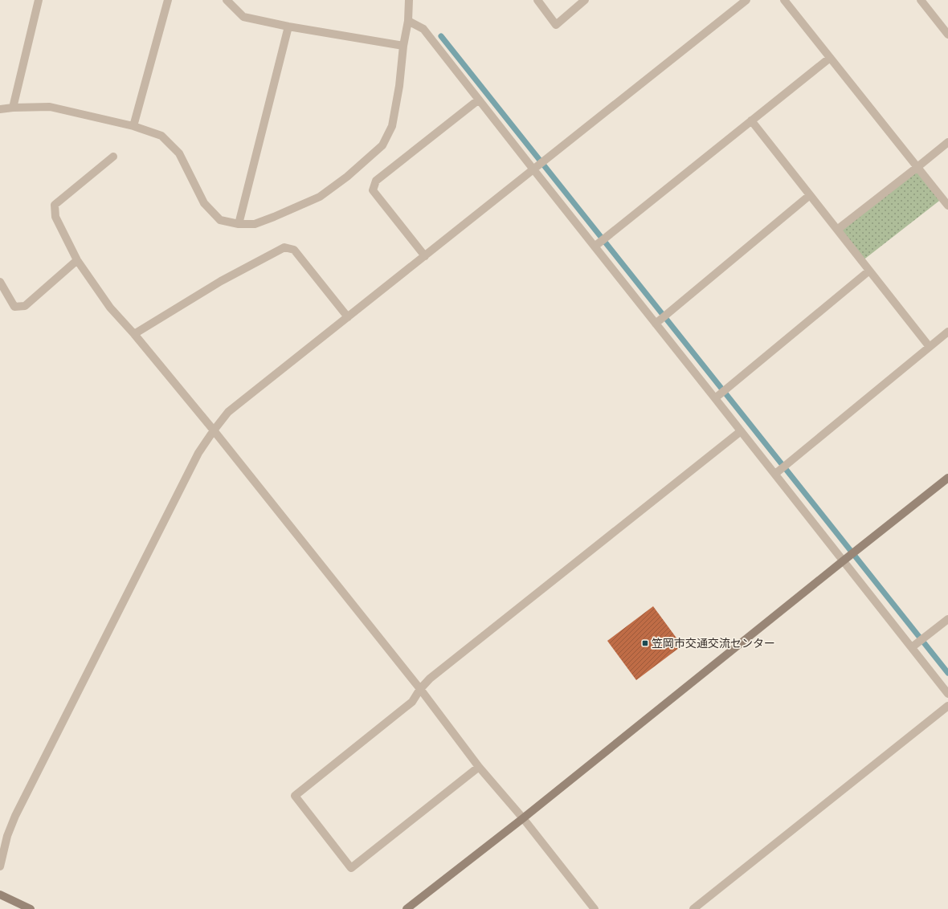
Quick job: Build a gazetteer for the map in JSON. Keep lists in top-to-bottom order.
{
  "places": {
    "transit": ["笠岡市交通交流センター"]
  }
}
